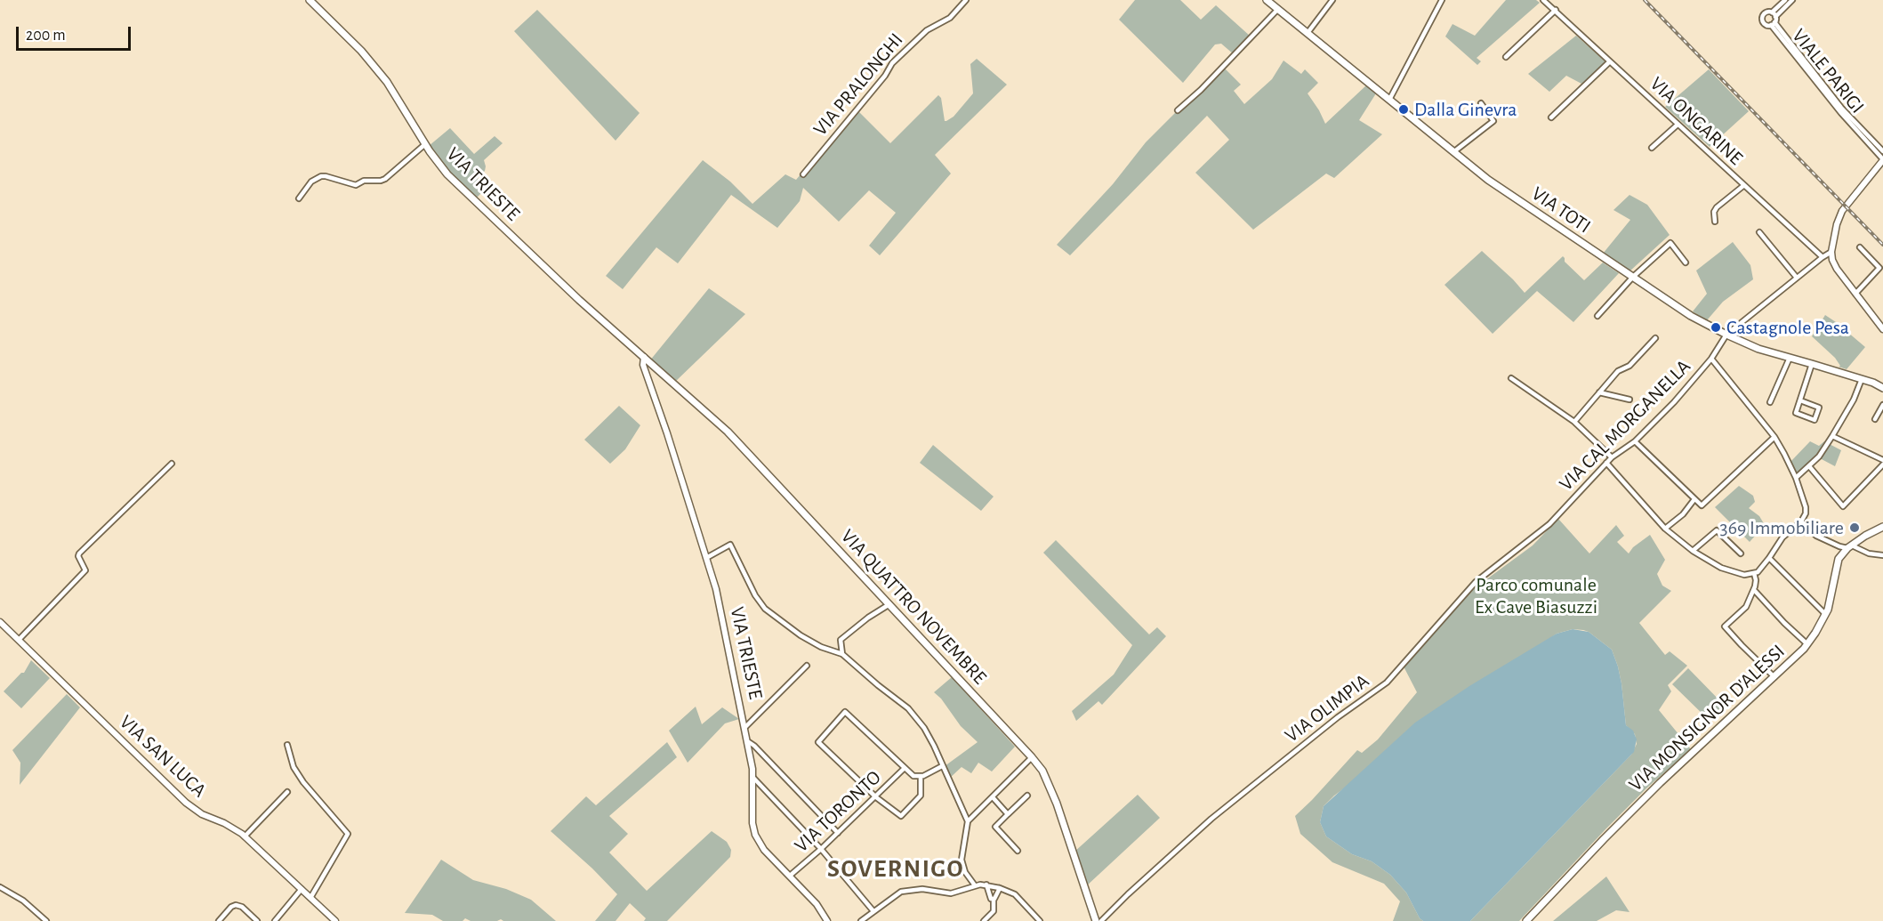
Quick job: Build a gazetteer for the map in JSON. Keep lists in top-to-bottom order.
{
  "streets": {
    "main road": [
      "VIA TRIESTE",
      "VIA TOTI",
      "VIA QUATTRO NOVEMBRE",
      "VIA MONSIGNOR D'ALESSI"
    ],
    "street": [
      "VIALE PARIGI",
      "VIA PRALONGHI",
      "VIA ONGARINE",
      "VIA CAL MORGANELLA",
      "VIA OLIMPIA",
      "VIA SAN LUCA",
      "VIA TORONTO"
    ]
  },
  "crossings": [
    ["VIA ONGARINE", "VIA CAL MORGANELLA"],
    ["VIA TRIESTE", "VIA QUATTRO NOVEMBRE"],
    ["VIA TRIESTE", "VIA TORONTO"],
    ["VIA TOTI", "VIA CAL MORGANELLA"],
    ["VIA CAL MORGANELLA", "VIA OLIMPIA"]
  ],
  "districts": ["SOVERNIGO"],
  "parks": ["Parco comunale Ex Cave Biasuzzi"],
  "places": ["Dalla Ginevra", "Castagnole Pesa", "369 Immobiliare"],
  "scale_bar": "200 m"
}
